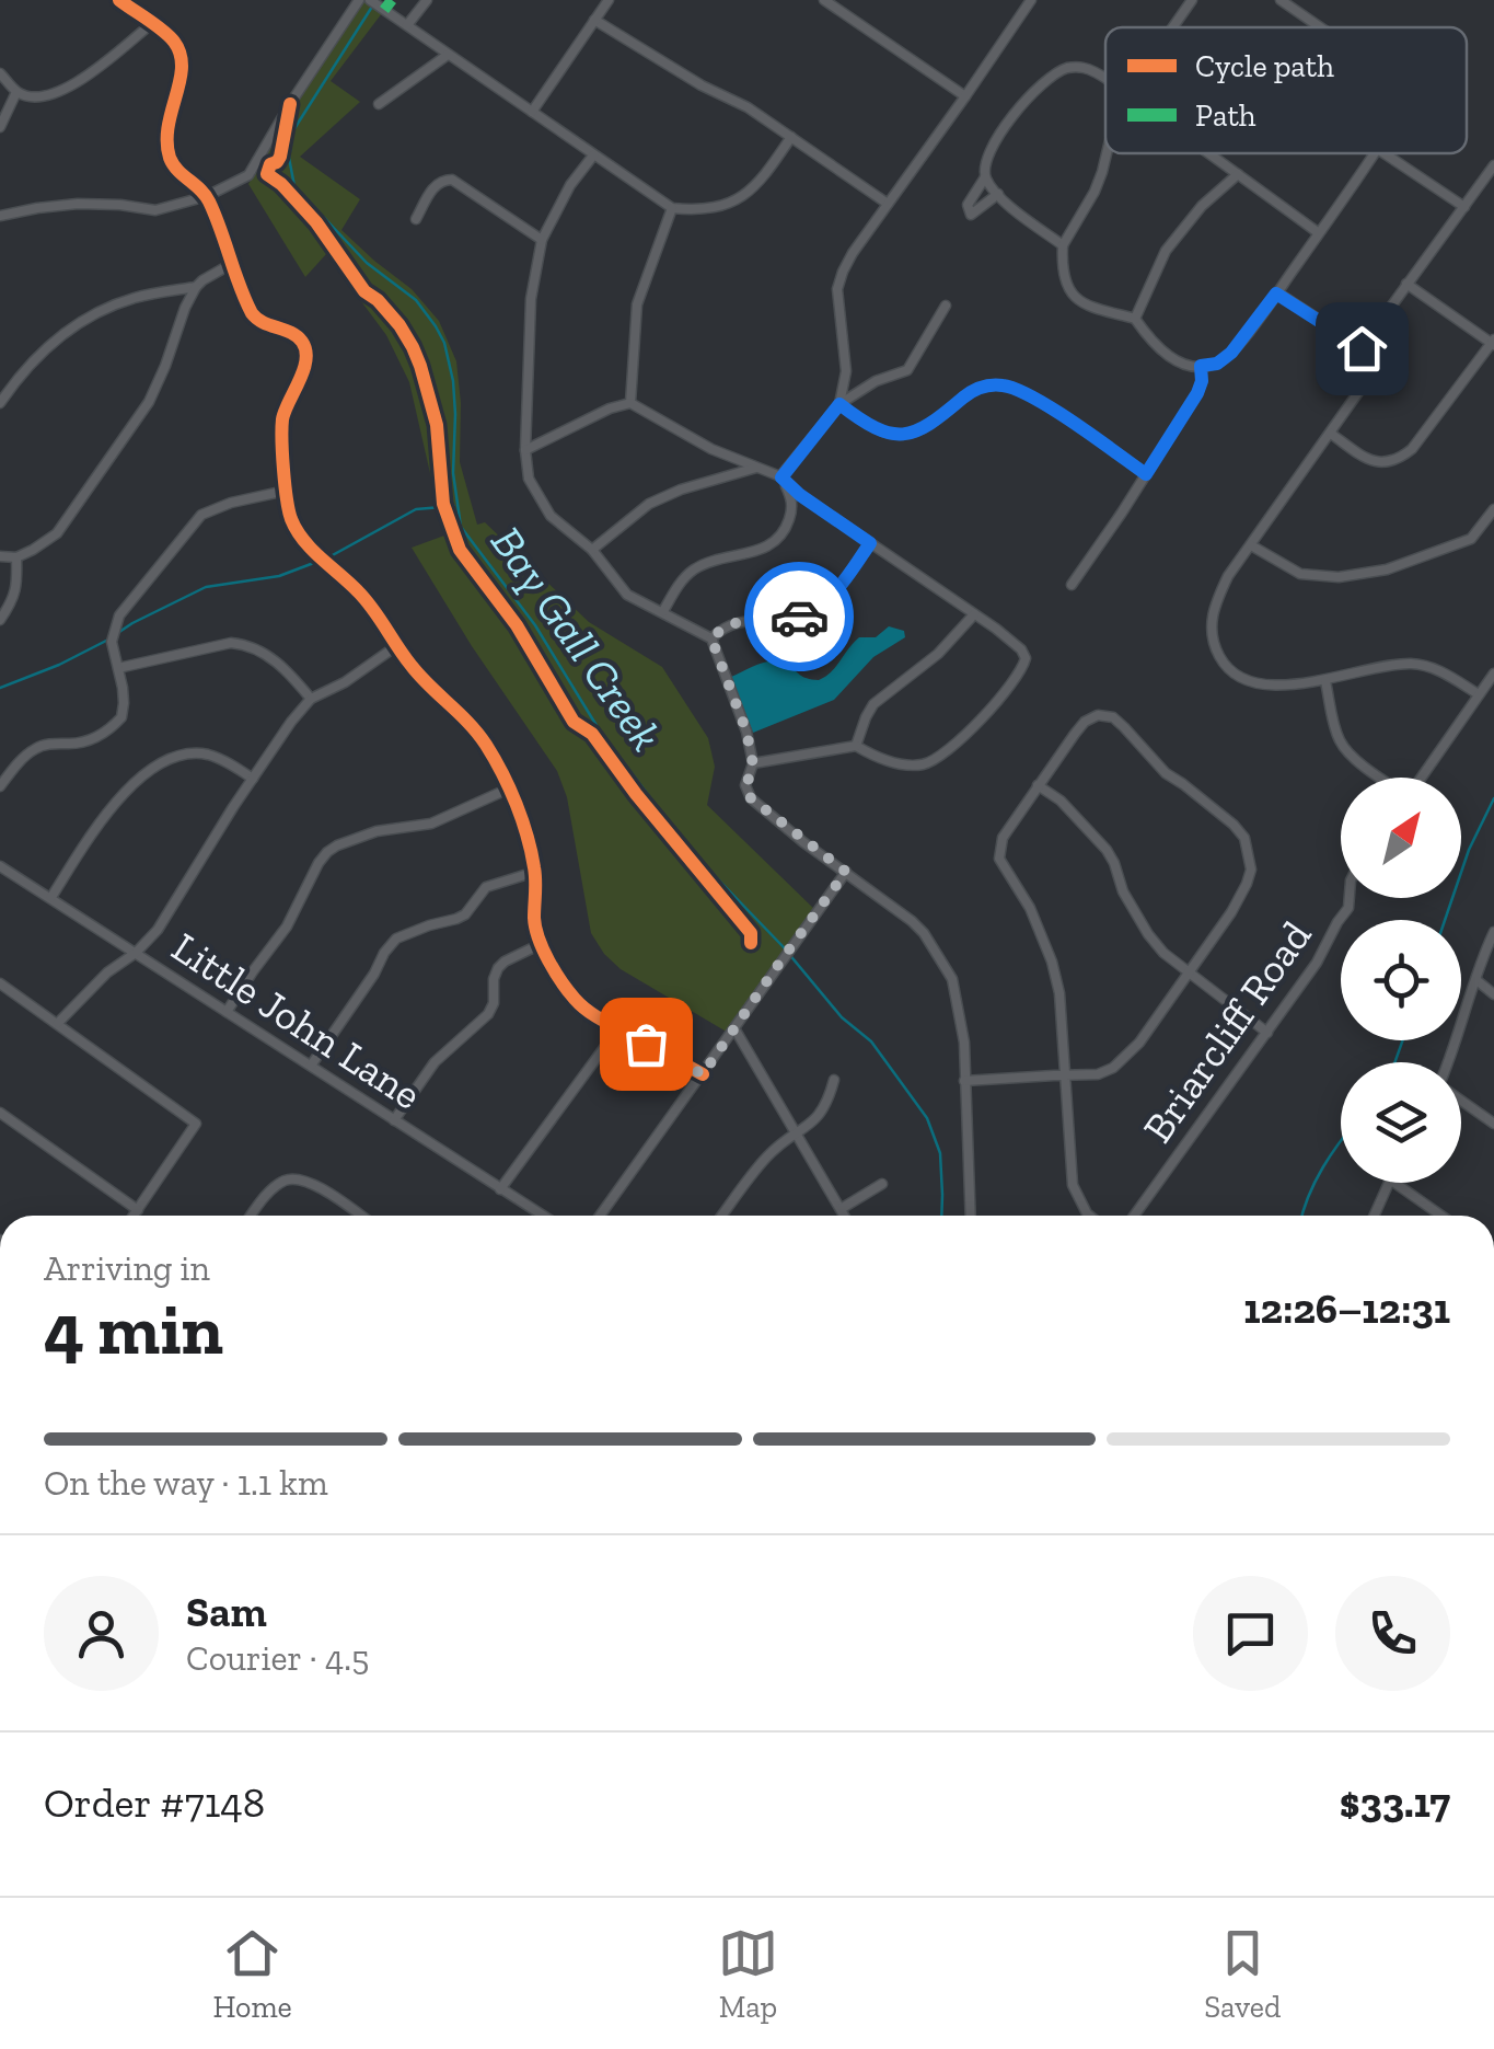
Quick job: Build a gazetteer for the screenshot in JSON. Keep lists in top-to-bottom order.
{
  "streets": {
    "street": ["Little John Lane", "Briarcliff Road"]
  },
  "water": ["Bay Gall Creek"],
  "legend": ["Cycle path", "Path"],
  "north": "top right",
  "page": {
    "heading": ["4 min", "Arriving in", "12:26–12:31"],
    "panel": [
      "Sam",
      "Courier · 4.5",
      "Order #7148",
      "$33.17"
    ],
    "bar": "On the way · 1.1 km",
    "tabs": ["Home", "Map", "Saved"]
  }
}
